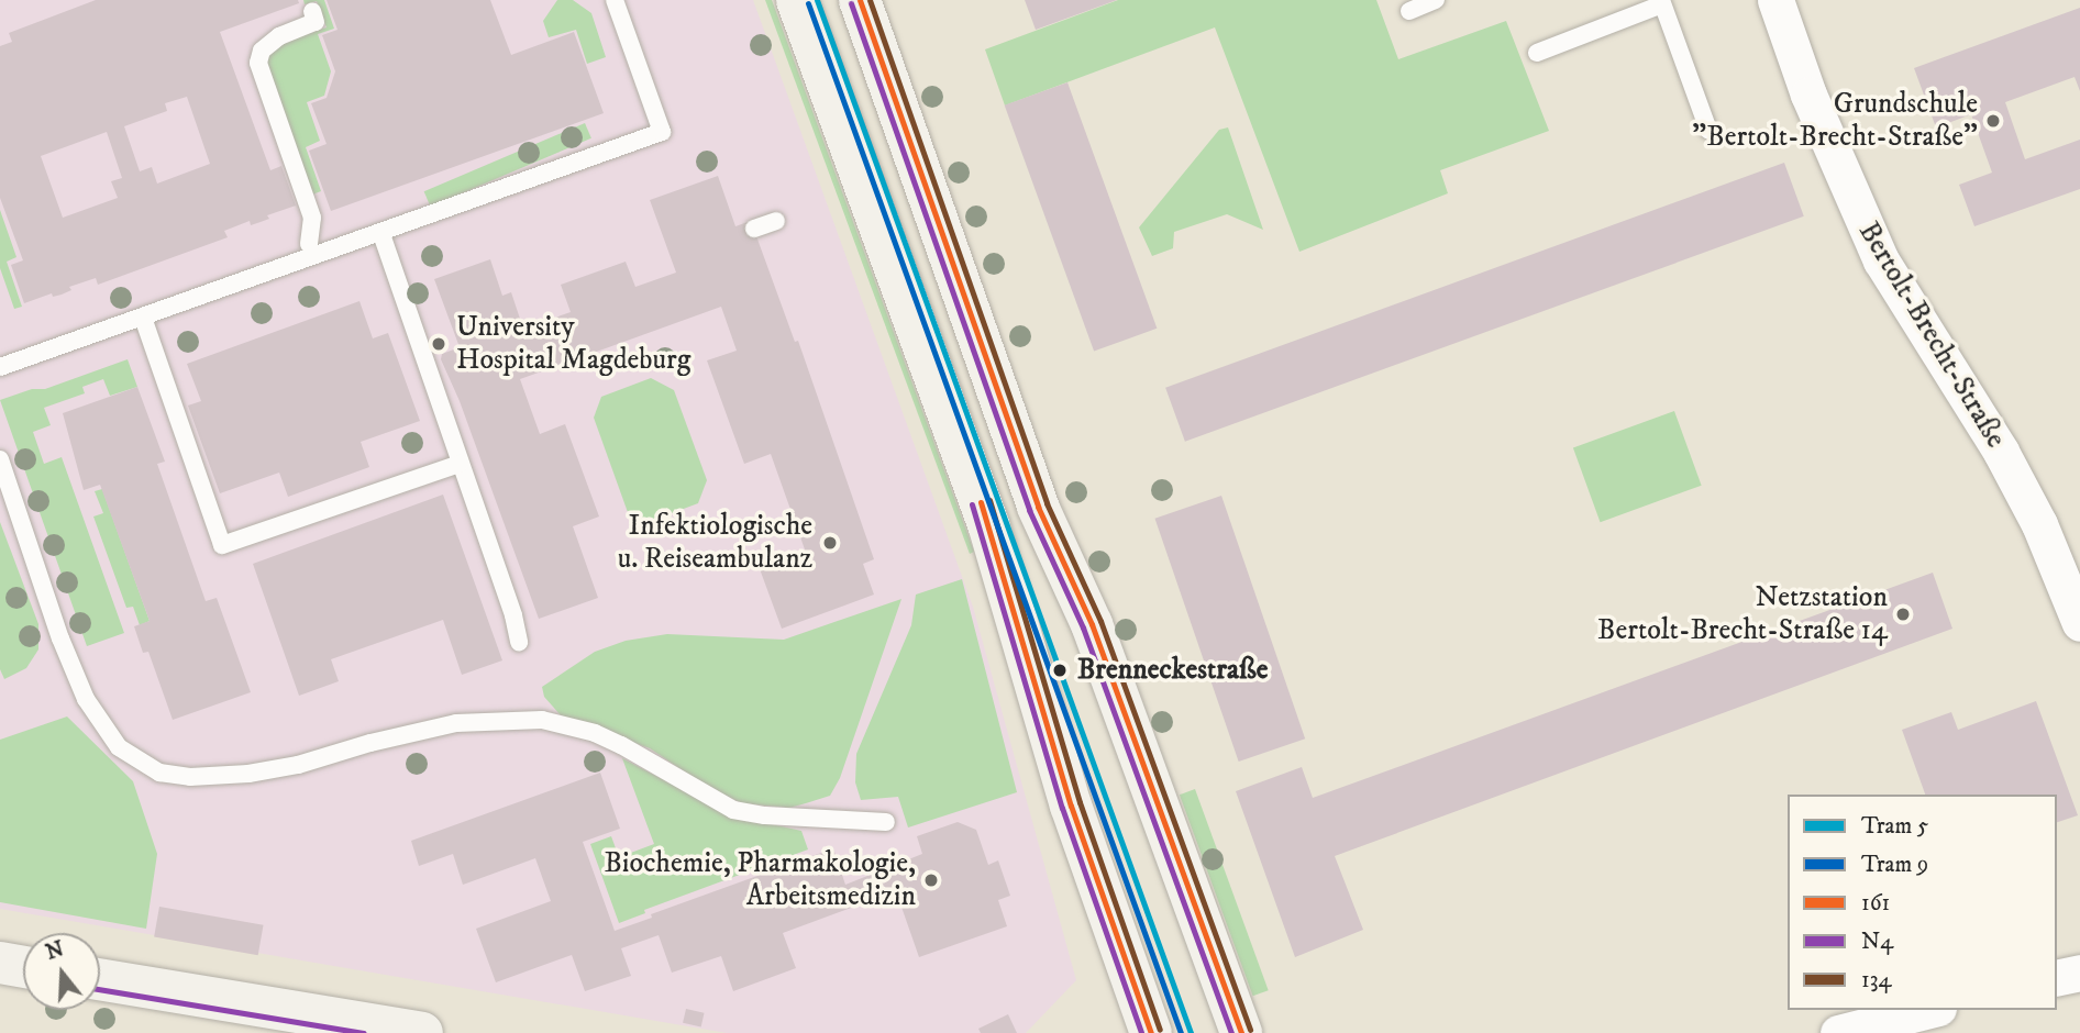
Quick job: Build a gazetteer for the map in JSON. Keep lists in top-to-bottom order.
{
  "streets": {
    "street": ["Bertolt-Brecht-Straße"]
  },
  "places": [
    "Grundschule \"Bertolt-Brecht-Straße\"",
    "University Hospital Magdeburg",
    "Infektiologische u. Reiseambulanz",
    "Netzstation Bertolt-Brecht-Straße 14",
    "Brenneckestraße",
    "Biochemie, Pharmakologie, Arbeitsmedizin"
  ],
  "lines": [
    "tram line 5",
    "transit line 161",
    "transit line 134",
    "tram line 9",
    "transit line N4"
  ],
  "legend": [
    "Tram 5",
    "Tram 9",
    "161",
    "N4",
    "134"
  ],
  "north": "top"
}
